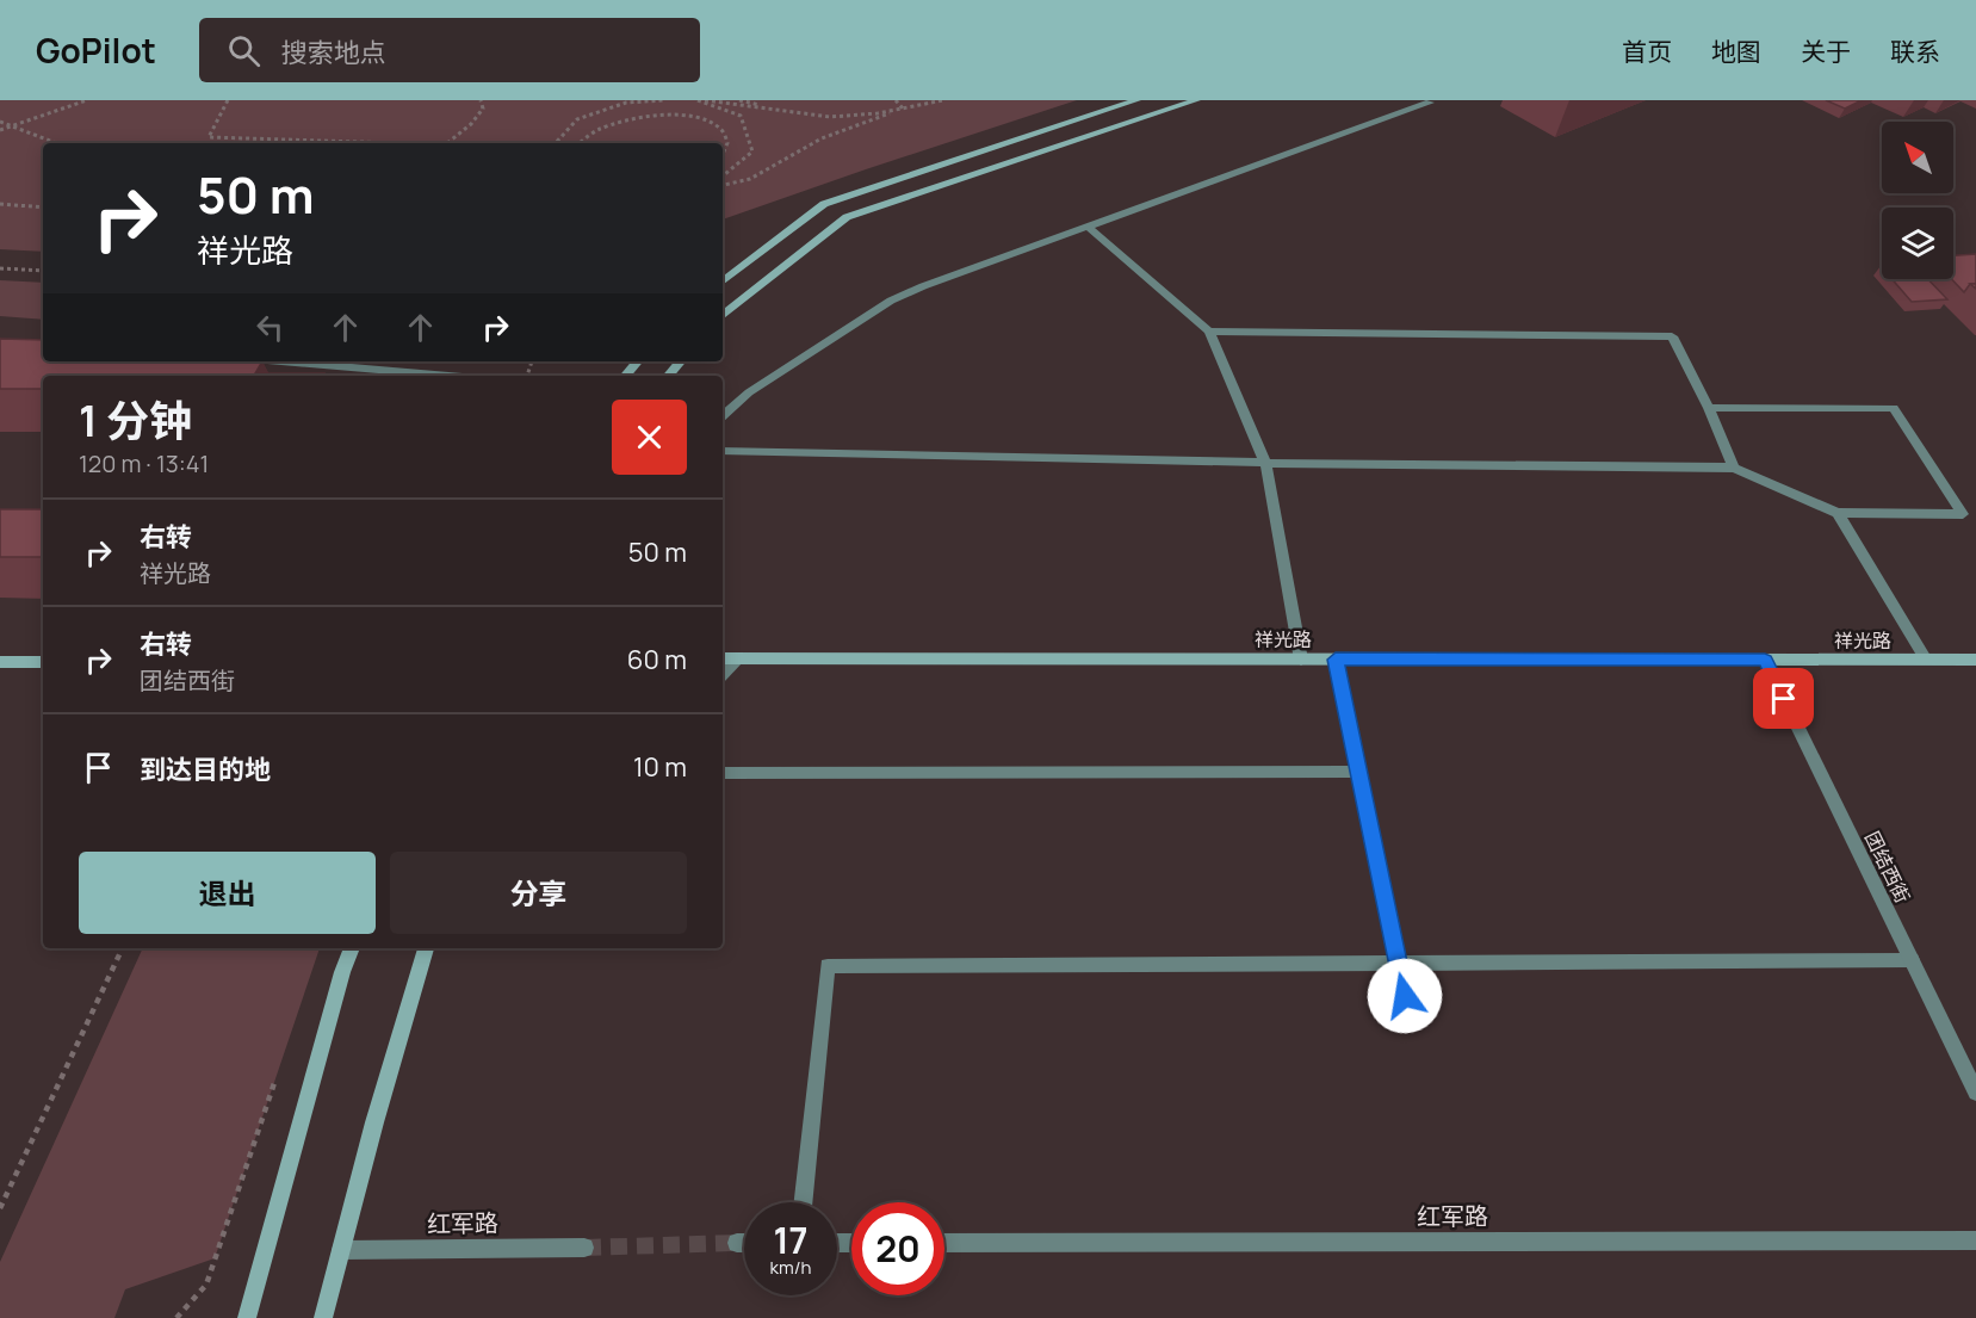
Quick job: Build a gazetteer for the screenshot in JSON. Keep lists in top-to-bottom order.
{
  "streets": {
    "main road": ["祥光路"],
    "street": ["团结西街", "红军路"]
  },
  "crossings": [
    ["祥光路", "团结西街"]
  ],
  "north": "top left",
  "page": {
    "header": "GoPilot",
    "search": "搜索地点",
    "nav": [
      "首页",
      "地图",
      "关于",
      "联系"
    ],
    "turn": ["50 m", "祥光路"],
    "heading": ["1 分钟", "120 m · 13:41"],
    "list": [
      {
        "name": "右转",
        "note": "祥光路",
        "value": "50 m"
      },
      {
        "name": "右转",
        "note": "团结西街",
        "value": "60 m"
      },
      {
        "name": "到达目的地",
        "value": "10 m"
      }
    ],
    "buttons": ["退出", "分享"],
    "speed": "17 km/h",
    "limit": "20"
  }
}
